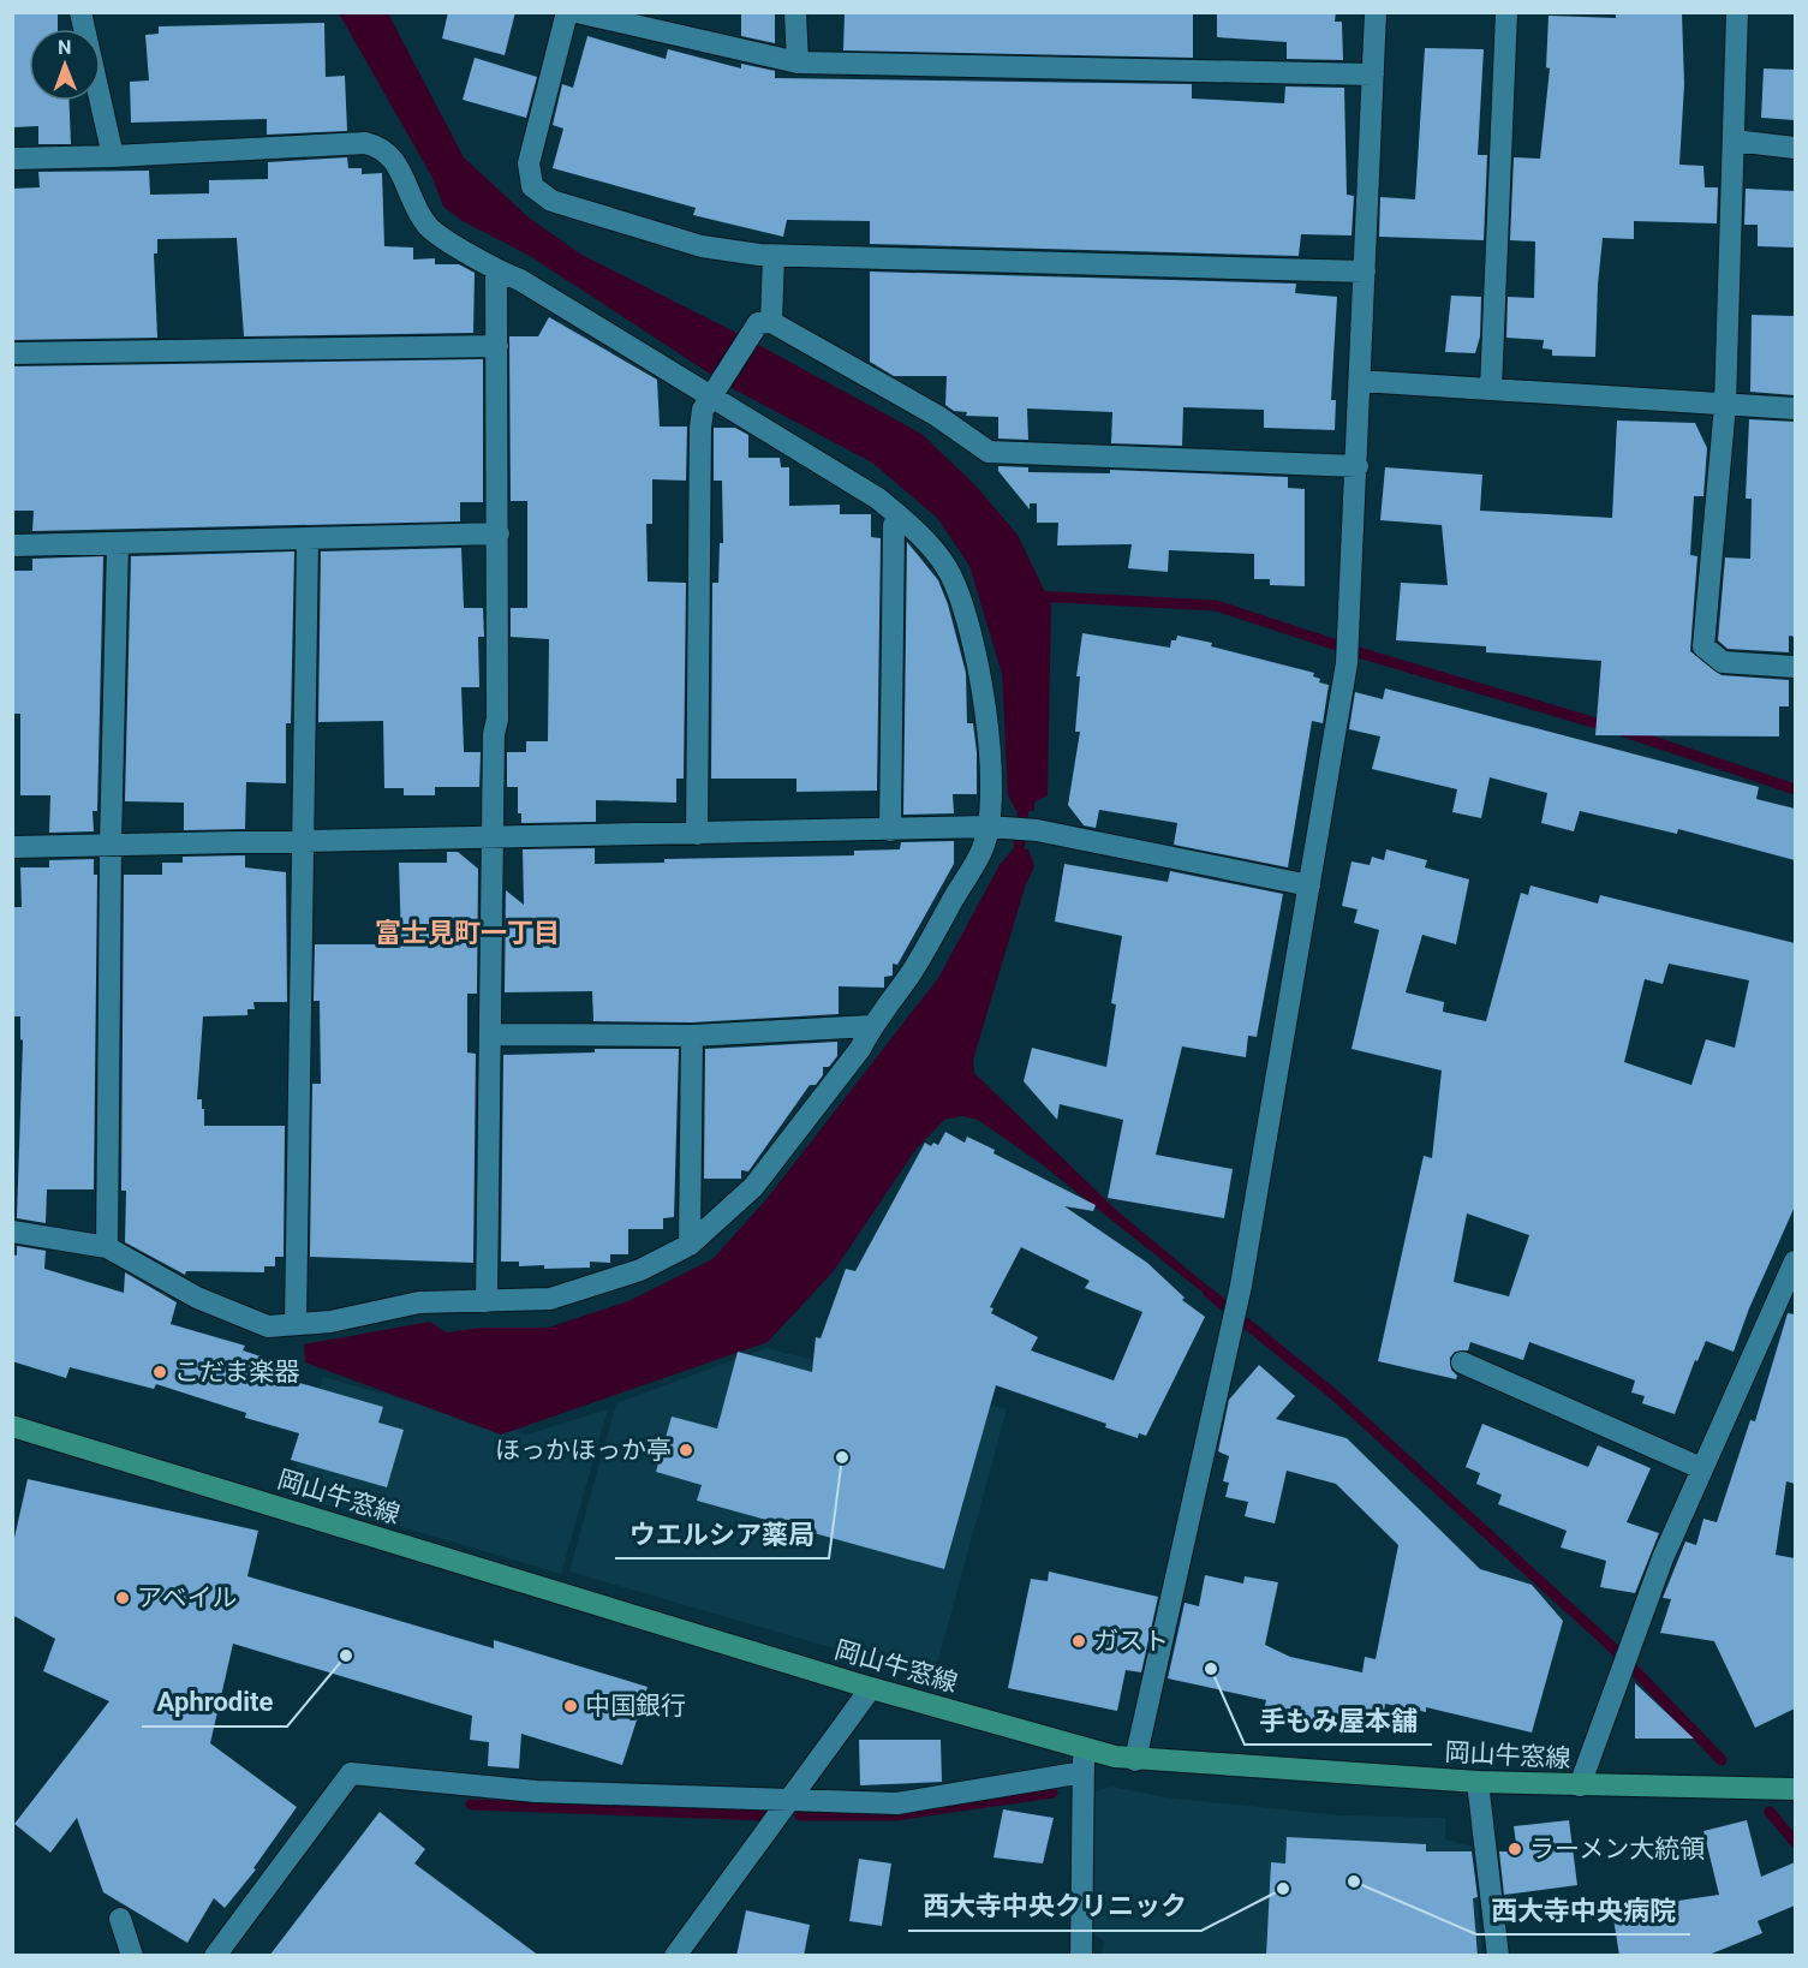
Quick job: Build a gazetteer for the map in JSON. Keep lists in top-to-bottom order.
{
  "streets": {
    "main road": ["岡山牛窓線"]
  },
  "districts": ["富士見町一丁目"],
  "places": [
    "こだま楽器",
    "ほっかほっか亭",
    "ウエルシア薬局",
    "アベイル",
    "ガスト",
    "Aphrodite",
    "手もみ屋本舗",
    "中国銀行",
    "ラーメン大統領",
    "西大寺中央病院",
    "西大寺中央クリニック"
  ],
  "north": "top"
}
